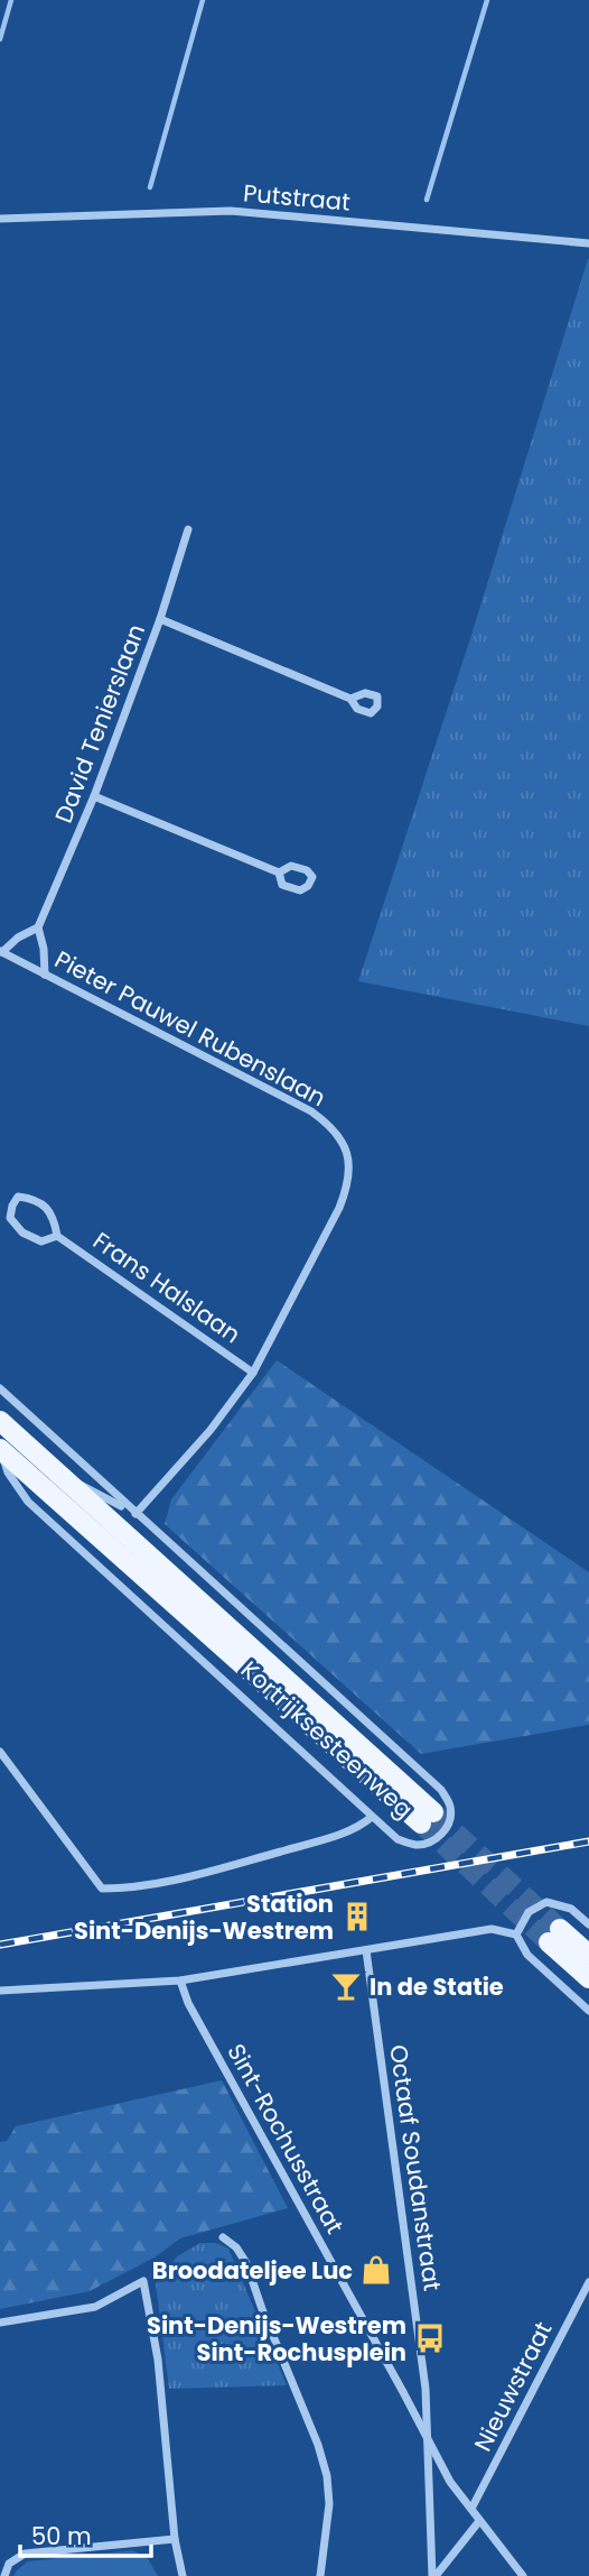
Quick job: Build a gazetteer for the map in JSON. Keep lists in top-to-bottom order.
{
  "streets": {
    "main road": ["Kortrijksesteenweg"],
    "street": [
      "Putstraat",
      "David Tenierslaan",
      "Pieter Pauwel Rubenslaan",
      "Frans Halslaan",
      "Sint-Rochusstraat",
      "Octaaf Soudanstraat",
      "Nieuwstraat"
    ]
  },
  "crossings": [
    ["Pieter Pauwel Rubenslaan", "Frans Halslaan"],
    ["Pieter Pauwel Rubenslaan", "Kortrijksesteenweg"],
    ["Sint-Rochusstraat", "Octaaf Soudanstraat"],
    ["Sint-Rochusstraat", "Nieuwstraat"]
  ],
  "places": {
    "building": ["Station Sint-Denijs-Westrem"],
    "bar": ["In de Statie"],
    "shop": ["Broodateljee Luc"],
    "bus stop": ["Sint-Denijs-Westrem Sint-Rochusplein"]
  },
  "scale_bar": "50 m"
}
